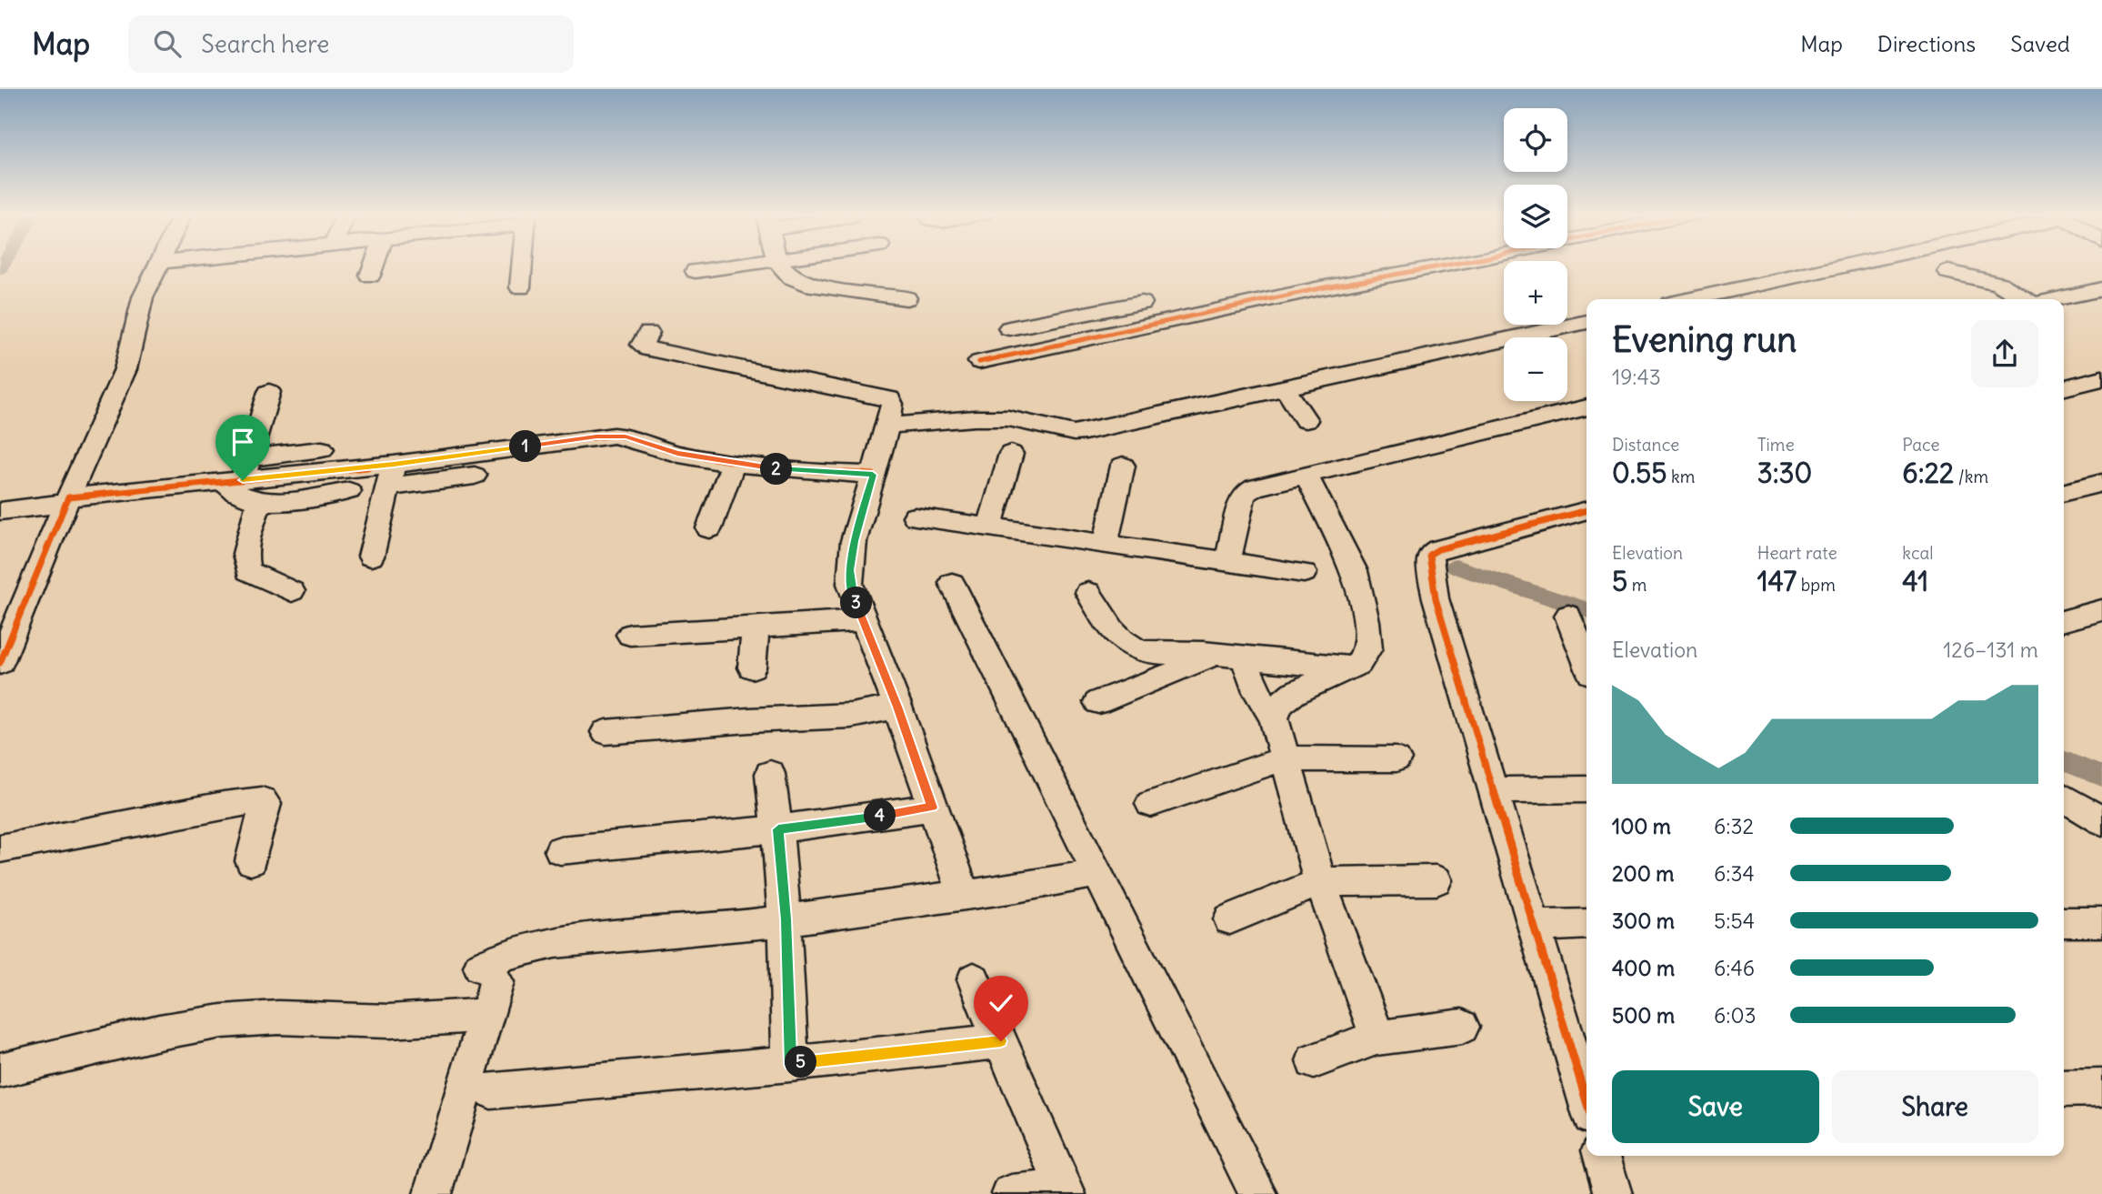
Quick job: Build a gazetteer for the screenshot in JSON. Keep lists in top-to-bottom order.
{
  "page": {
    "header": "Map",
    "search": "Search here",
    "nav": ["Map", "Directions", "Saved"],
    "map_buttons": ["+", "−"],
    "heading": ["Evening run", "19:43"],
    "stats": [
      ["Distance", "0.55 km"],
      ["Time", "3:30"],
      ["Pace", "6:22 /km"],
      ["Elevation", "5 m"],
      ["Heart rate", "147 bpm"],
      ["kcal", "41"]
    ],
    "pins": [
      "1",
      "2",
      "3",
      "4",
      "5"
    ],
    "chart": ["Elevation", "126–131 m"],
    "list": [
      {
        "name": "100 m",
        "note": "6:32"
      },
      {
        "name": "200 m",
        "note": "6:34"
      },
      {
        "name": "300 m",
        "note": "5:54"
      },
      {
        "name": "400 m",
        "note": "6:46"
      },
      {
        "name": "500 m",
        "note": "6:03"
      }
    ],
    "buttons": ["Save", "Share"]
  }
}
